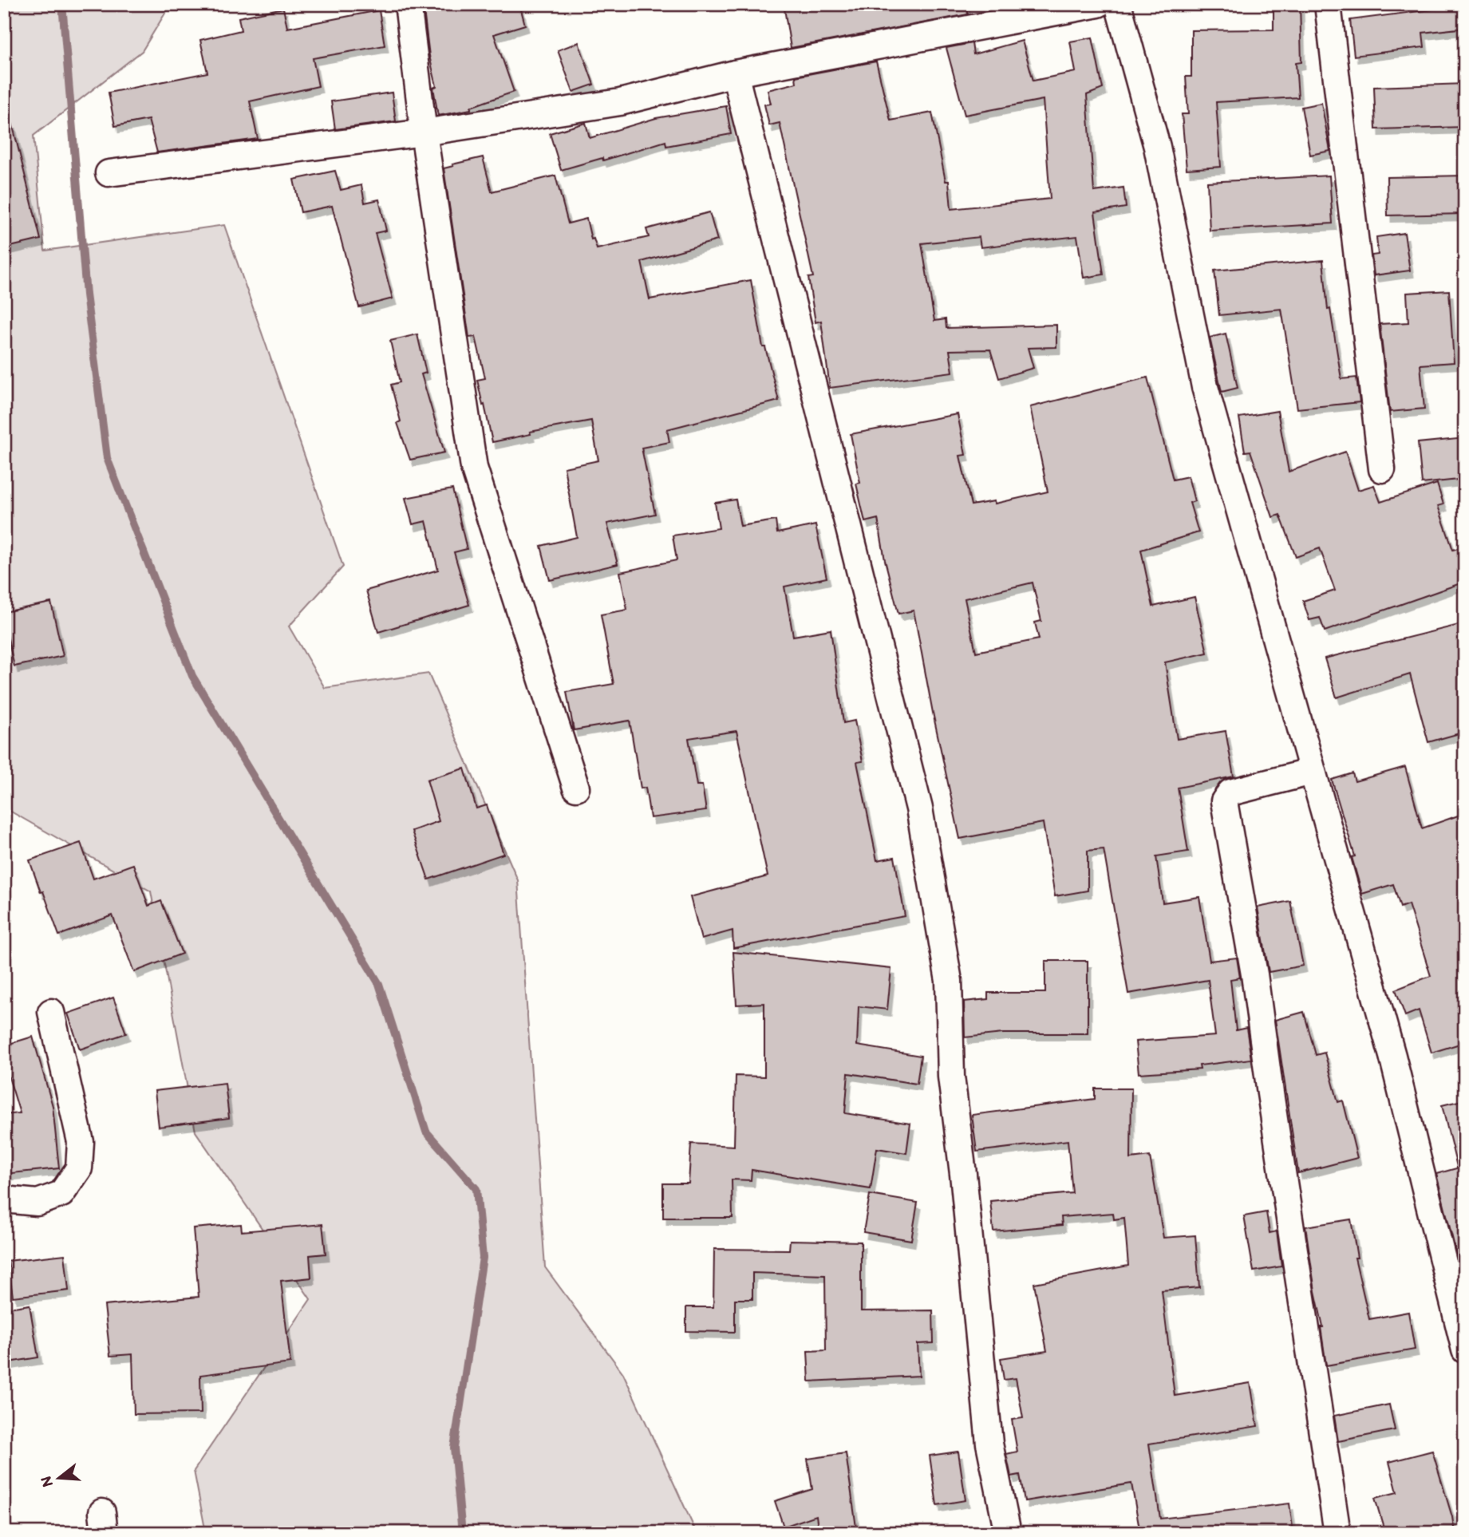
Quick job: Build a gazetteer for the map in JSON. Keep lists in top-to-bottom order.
{
  "north": "left"
}
